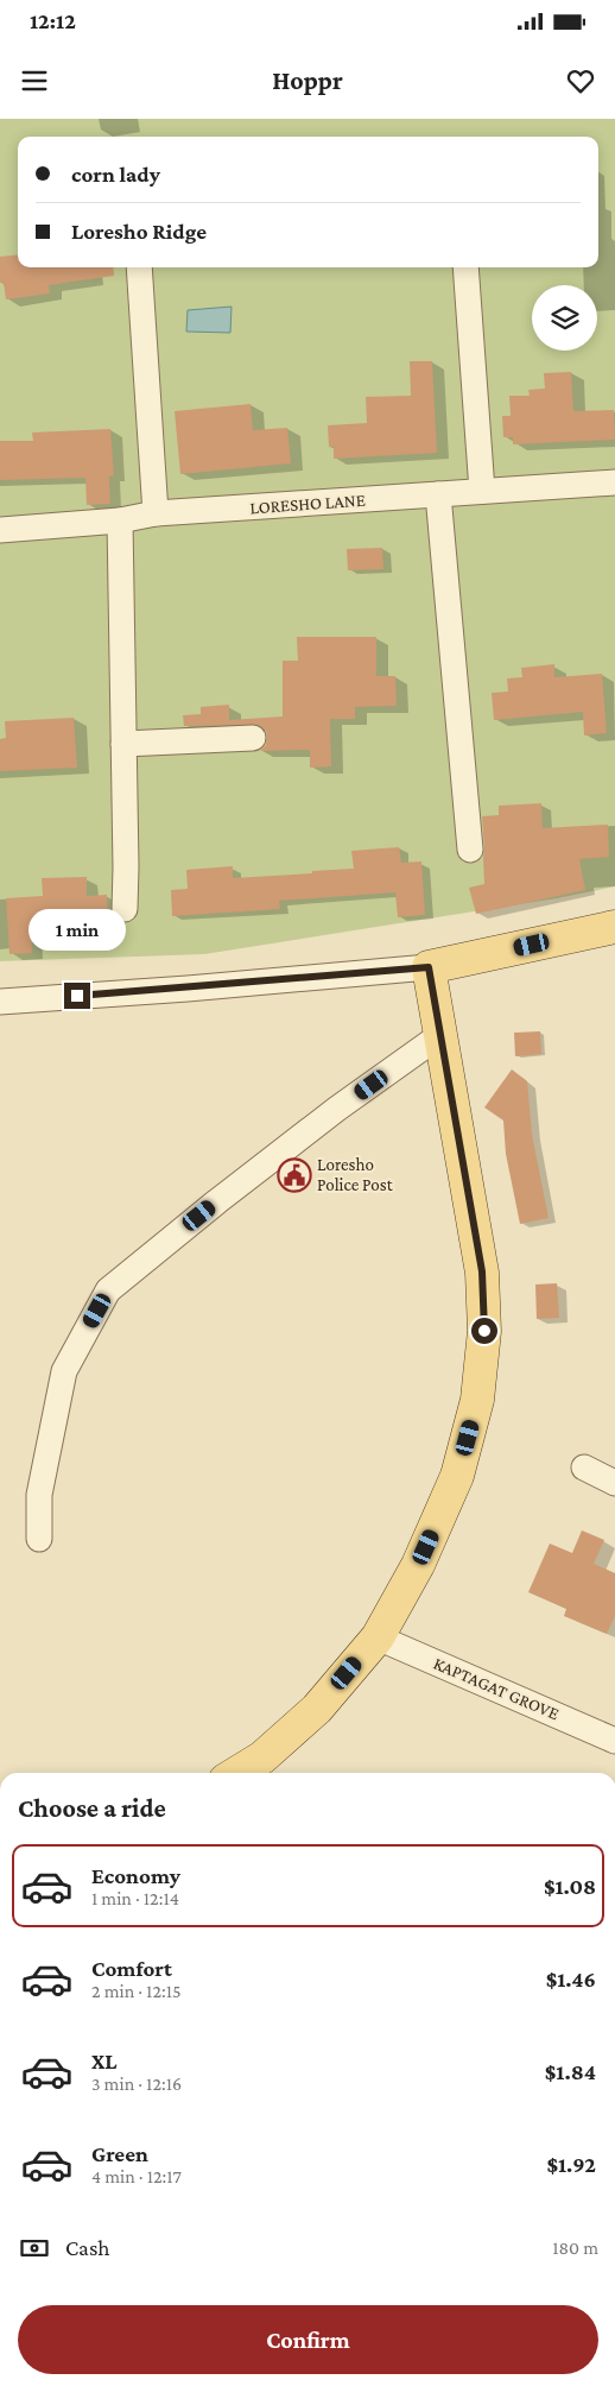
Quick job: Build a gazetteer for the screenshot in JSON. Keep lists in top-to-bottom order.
{
  "streets": {
    "street": ["LORESHO LANE", "KAPTAGAT GROVE"]
  },
  "places": {
    "public building": ["Loresho Police Post"]
  },
  "page": {
    "status": "12:12",
    "header": "Hoppr",
    "banner": ["corn lady", "Loresho Ridge"],
    "bubble": "1 min",
    "heading": "Choose a ride",
    "list": [
      {
        "name": "Economy",
        "note": "1 min · 12:14",
        "value": "$1.08"
      },
      {
        "name": "Comfort",
        "note": "2 min · 12:15",
        "value": "$1.46"
      },
      {
        "name": "XL",
        "note": "3 min · 12:16",
        "value": "$1.84"
      },
      {
        "name": "Green",
        "note": "4 min · 12:17",
        "value": "$1.92"
      }
    ],
    "pay": ["Cash", "180 m"],
    "buttons": "Confirm"
  }
}
